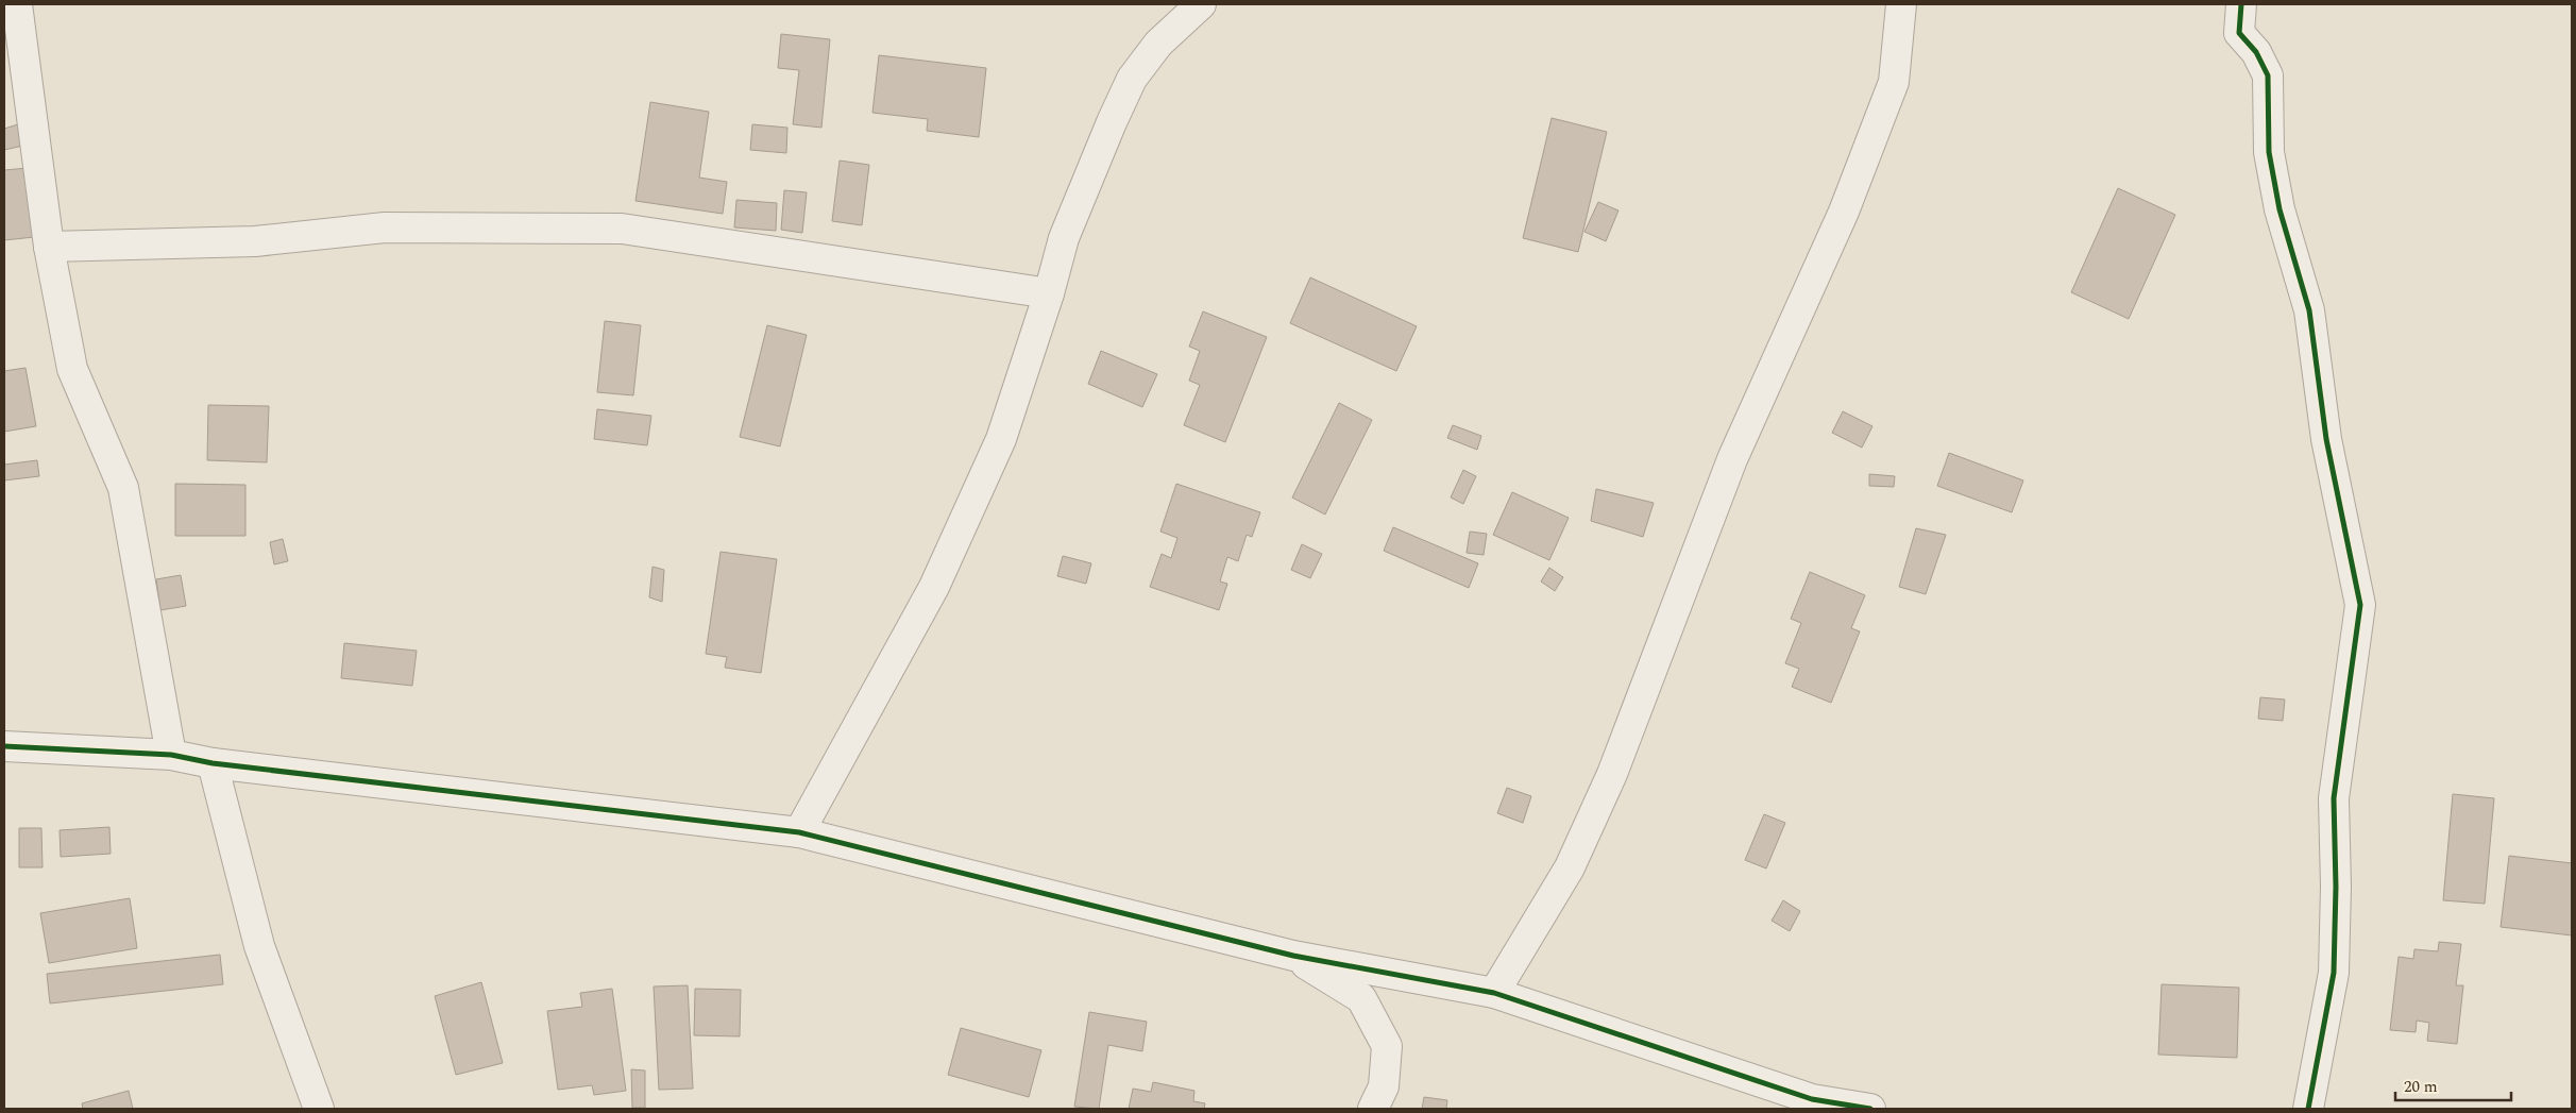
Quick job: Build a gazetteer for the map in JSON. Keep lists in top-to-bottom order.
{
  "scale_bar": "20 m"
}
